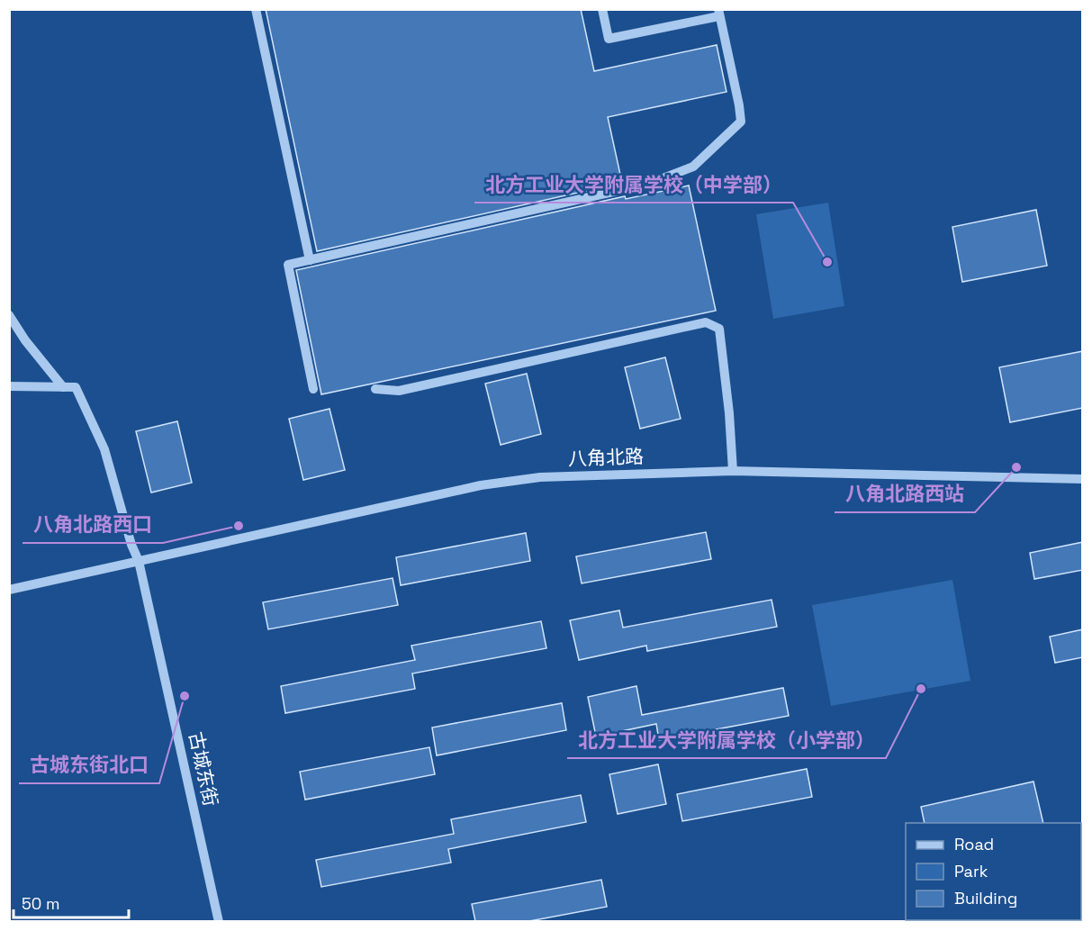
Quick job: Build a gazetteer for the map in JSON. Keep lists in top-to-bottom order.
{
  "streets": {
    "street": ["八角北路", "古城东街"]
  },
  "crossings": [
    ["八角北路", "古城东街"]
  ],
  "places": [
    "北方工业大学附属学校（中学部）",
    "八角北路西站",
    "八角北路西口",
    "北方工业大学附属学校（小学部）",
    "古城东街北口"
  ],
  "legend": ["Road", "Park", "Building"],
  "scale_bar": "50 m"
}
